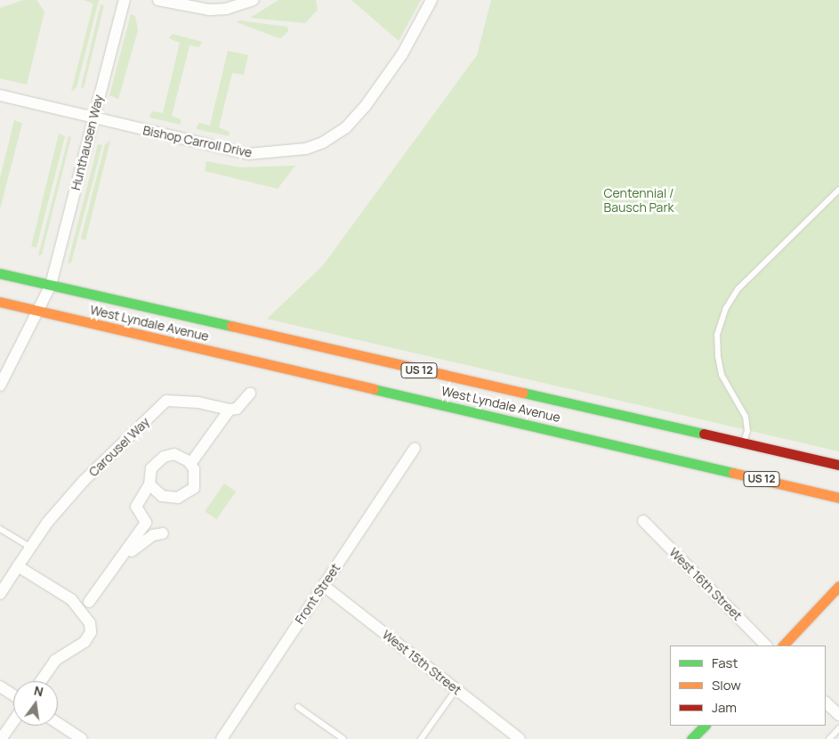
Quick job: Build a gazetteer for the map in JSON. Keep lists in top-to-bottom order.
{
  "streets": {
    "main road": ["West Lyndale Avenue", "US 12"],
    "street": [
      "Bishop Carroll Drive",
      "Hunthausen Way",
      "Carousel Way",
      "West 16th Street",
      "Front Street",
      "West 15th Street"
    ]
  },
  "crossings": [
    ["Bishop Carroll Drive", "Hunthausen Way"],
    ["Hunthausen Way", "West Lyndale Avenue"],
    ["Front Street", "West 15th Street"]
  ],
  "parks": ["Centennial / Bausch Park"],
  "legend": ["Fast", "Slow", "Jam"],
  "north": "top"
}
